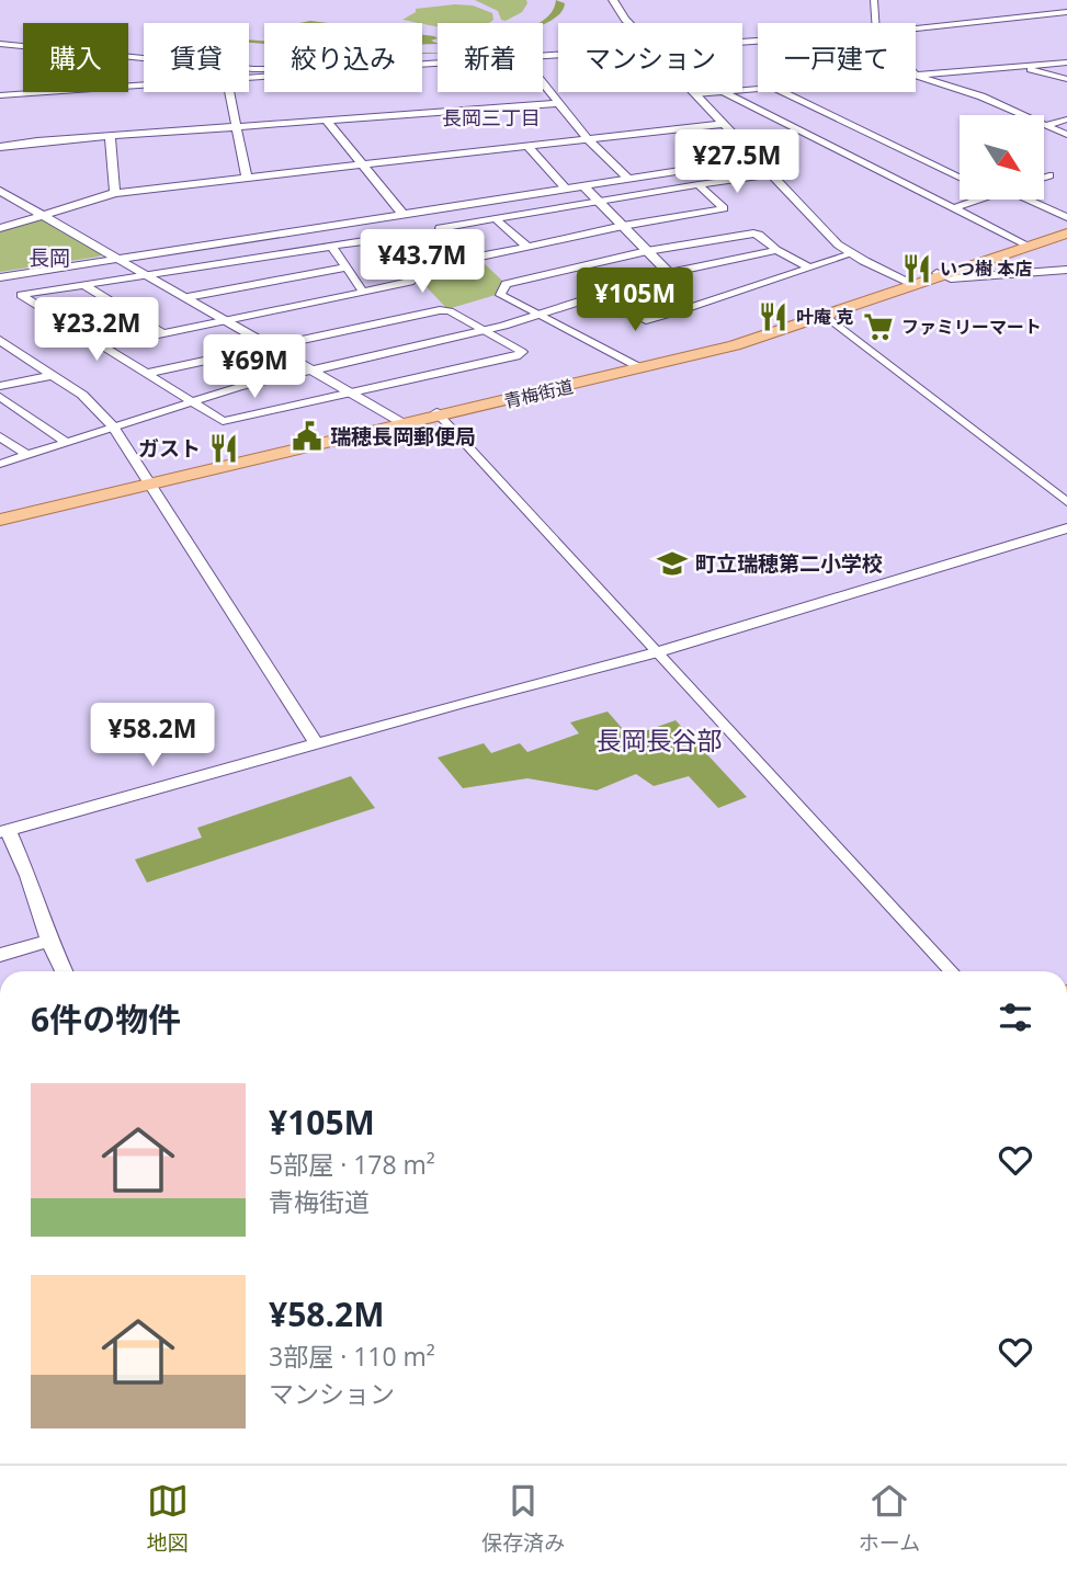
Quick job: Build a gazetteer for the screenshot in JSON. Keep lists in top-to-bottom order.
{
  "streets": {
    "main road": ["青梅街道"]
  },
  "districts": ["長岡三丁目", "長岡", "長岡長谷部"],
  "places": {
    "restaurant": ["いつ樹 本店", "叶庵 克", "ガスト"],
    "supermarket": ["ファミリーマート"],
    "public building": ["瑞穂長岡郵便局"],
    "school or university": ["町立瑞穂第二小学校"]
  },
  "north": "bottom right",
  "page": {
    "chip": [
      "購入",
      "賃貸",
      "絞り込み",
      "新着",
      "マンション",
      "一戸建て"
    ],
    "price": [
      "¥27.5M",
      "¥43.7M",
      "¥105M",
      "¥23.2M",
      "¥69M",
      "¥58.2M"
    ],
    "heading": "6件の物件",
    "list": [
      {
        "name": "¥105M",
        "note": "5部屋 · 178 m² · 青梅街道"
      },
      {
        "name": "¥58.2M",
        "note": "3部屋 · 110 m² · マンション"
      }
    ],
    "tabs": ["地図", "保存済み", "ホーム"]
  }
}
